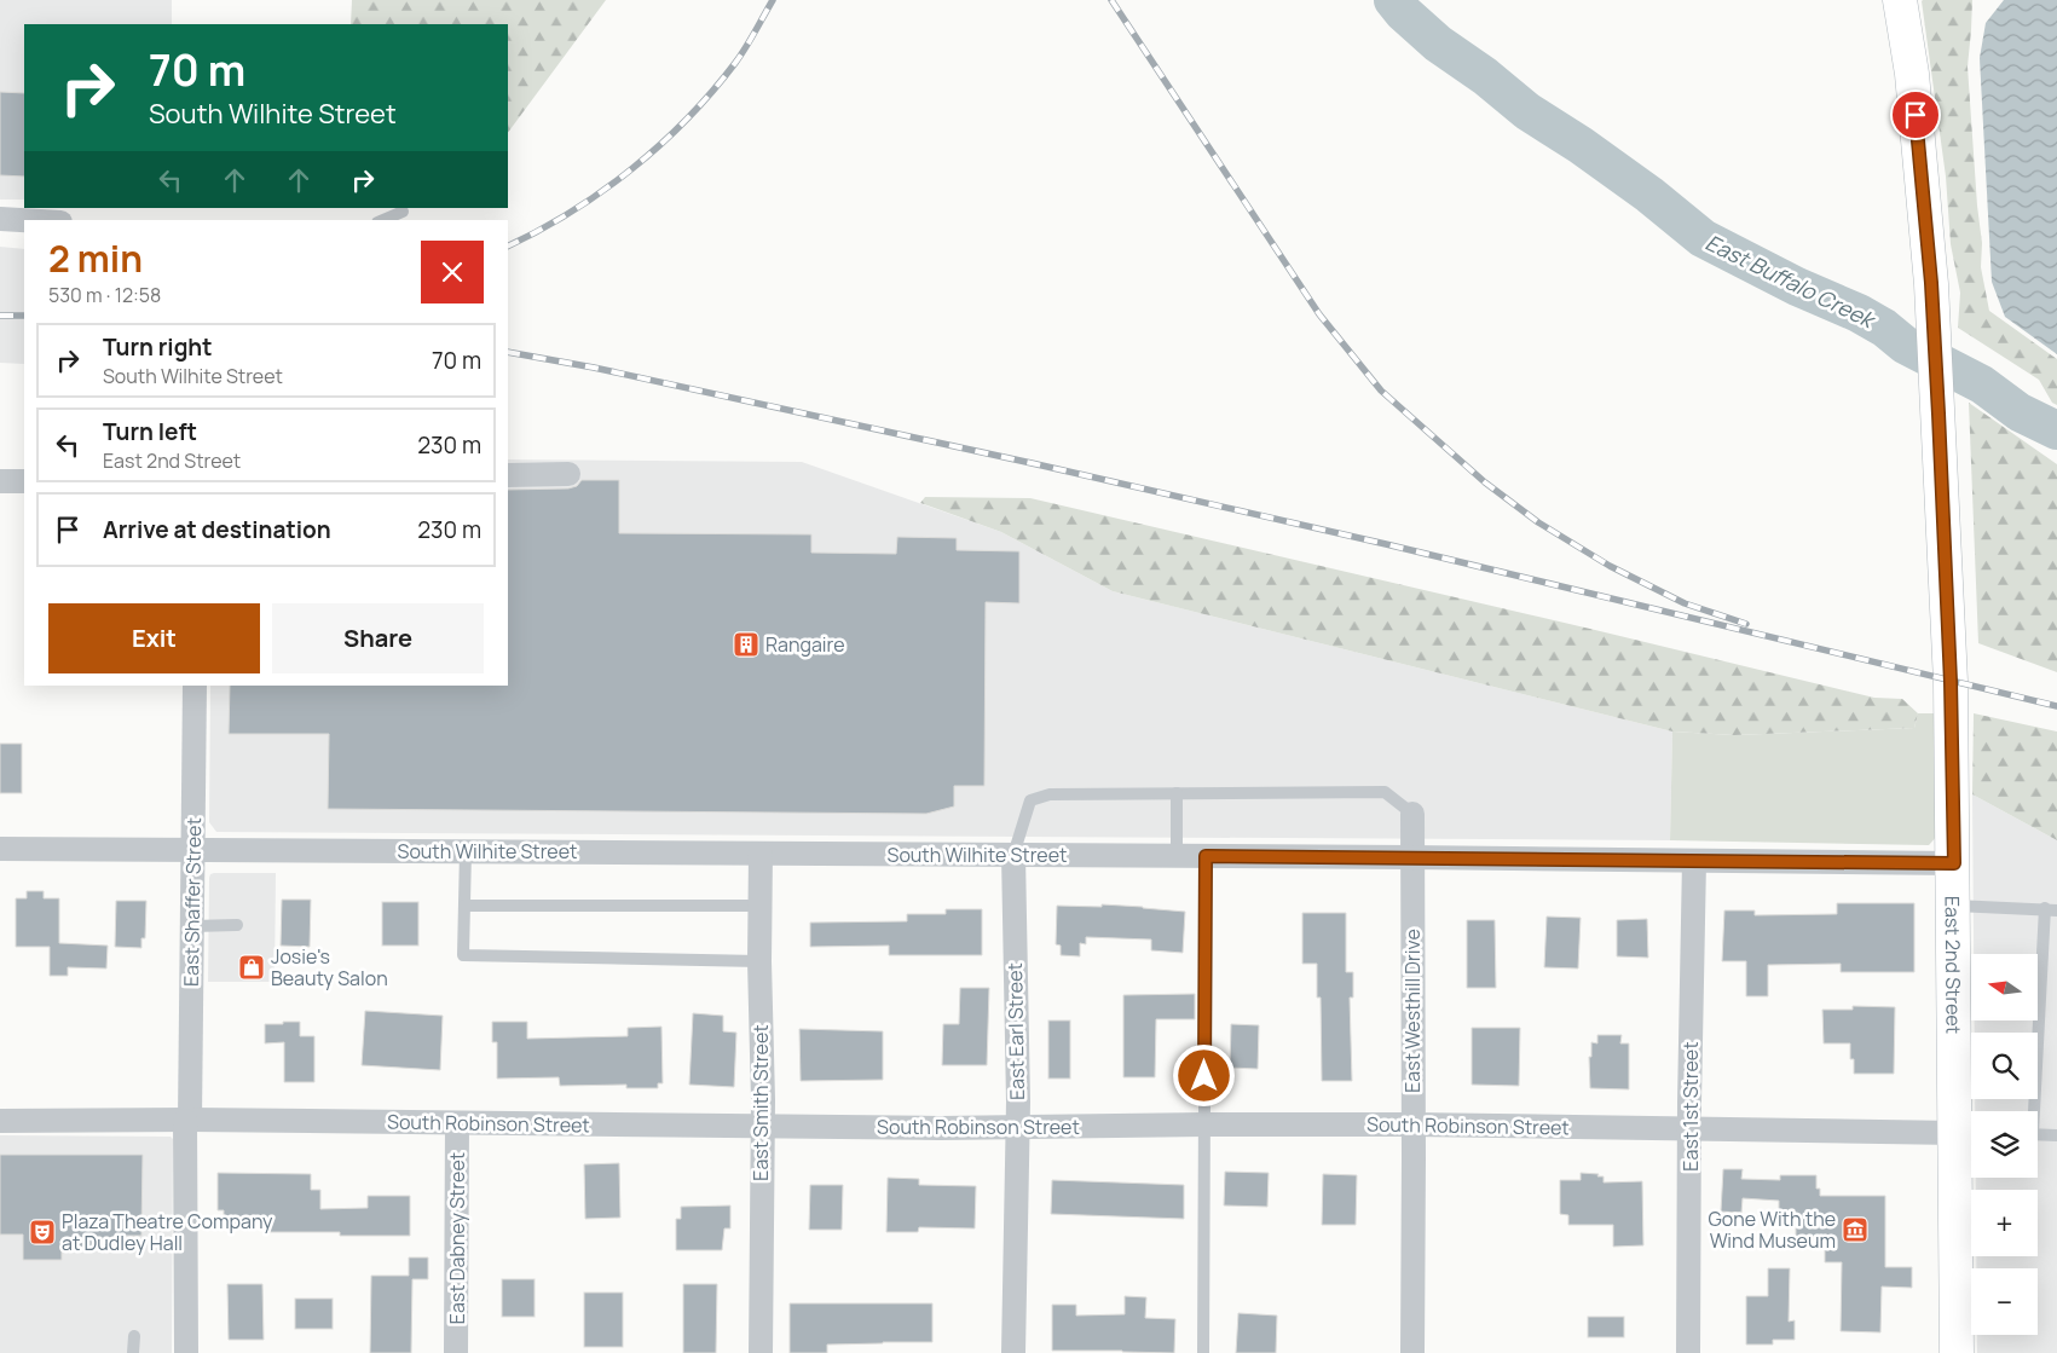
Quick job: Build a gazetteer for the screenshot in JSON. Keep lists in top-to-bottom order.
{
  "streets": {
    "main road": ["East 2nd Street"],
    "street": [
      "South Wilhite Street",
      "East Shaffer Street",
      "East Westhill Drive",
      "East Earl Street",
      "East Smith Street",
      "East 1st Street",
      "South Robinson Street",
      "East Dabney Street"
    ]
  },
  "crossings": [
    ["South Wilhite Street", "East Shaffer Street"],
    ["South Wilhite Street", "East 2nd Street"],
    ["South Wilhite Street", "East Westhill Drive"],
    ["South Wilhite Street", "East Earl Street"],
    ["South Wilhite Street", "East Smith Street"],
    ["South Wilhite Street", "East 1st Street"],
    ["East Shaffer Street", "South Robinson Street"],
    ["East 2nd Street", "South Robinson Street"],
    ["East Westhill Drive", "South Robinson Street"],
    ["East Earl Street", "South Robinson Street"],
    ["East Smith Street", "South Robinson Street"],
    ["East 1st Street", "South Robinson Street"],
    ["South Robinson Street", "East Dabney Street"]
  ],
  "water": ["East Buffalo Creek"],
  "places": {
    "building": ["Rangaire"],
    "shop": ["Josie's Beauty Salon"],
    "museum": ["Gone With the Wind Museum"],
    "theatre": ["Plaza Theatre Company at Dudley Hall"]
  },
  "north": "left",
  "page": {
    "turn": ["70 m", "South Wilhite Street"],
    "heading": ["2 min", "530 m · 12:58"],
    "list": [
      {
        "name": "Turn right",
        "note": "South Wilhite Street",
        "value": "70 m"
      },
      {
        "name": "Turn left",
        "note": "East 2nd Street",
        "value": "230 m"
      },
      {
        "name": "Arrive at destination",
        "value": "230 m"
      }
    ],
    "buttons": ["Exit", "Share"],
    "map_buttons": ["+", "−"]
  }
}
